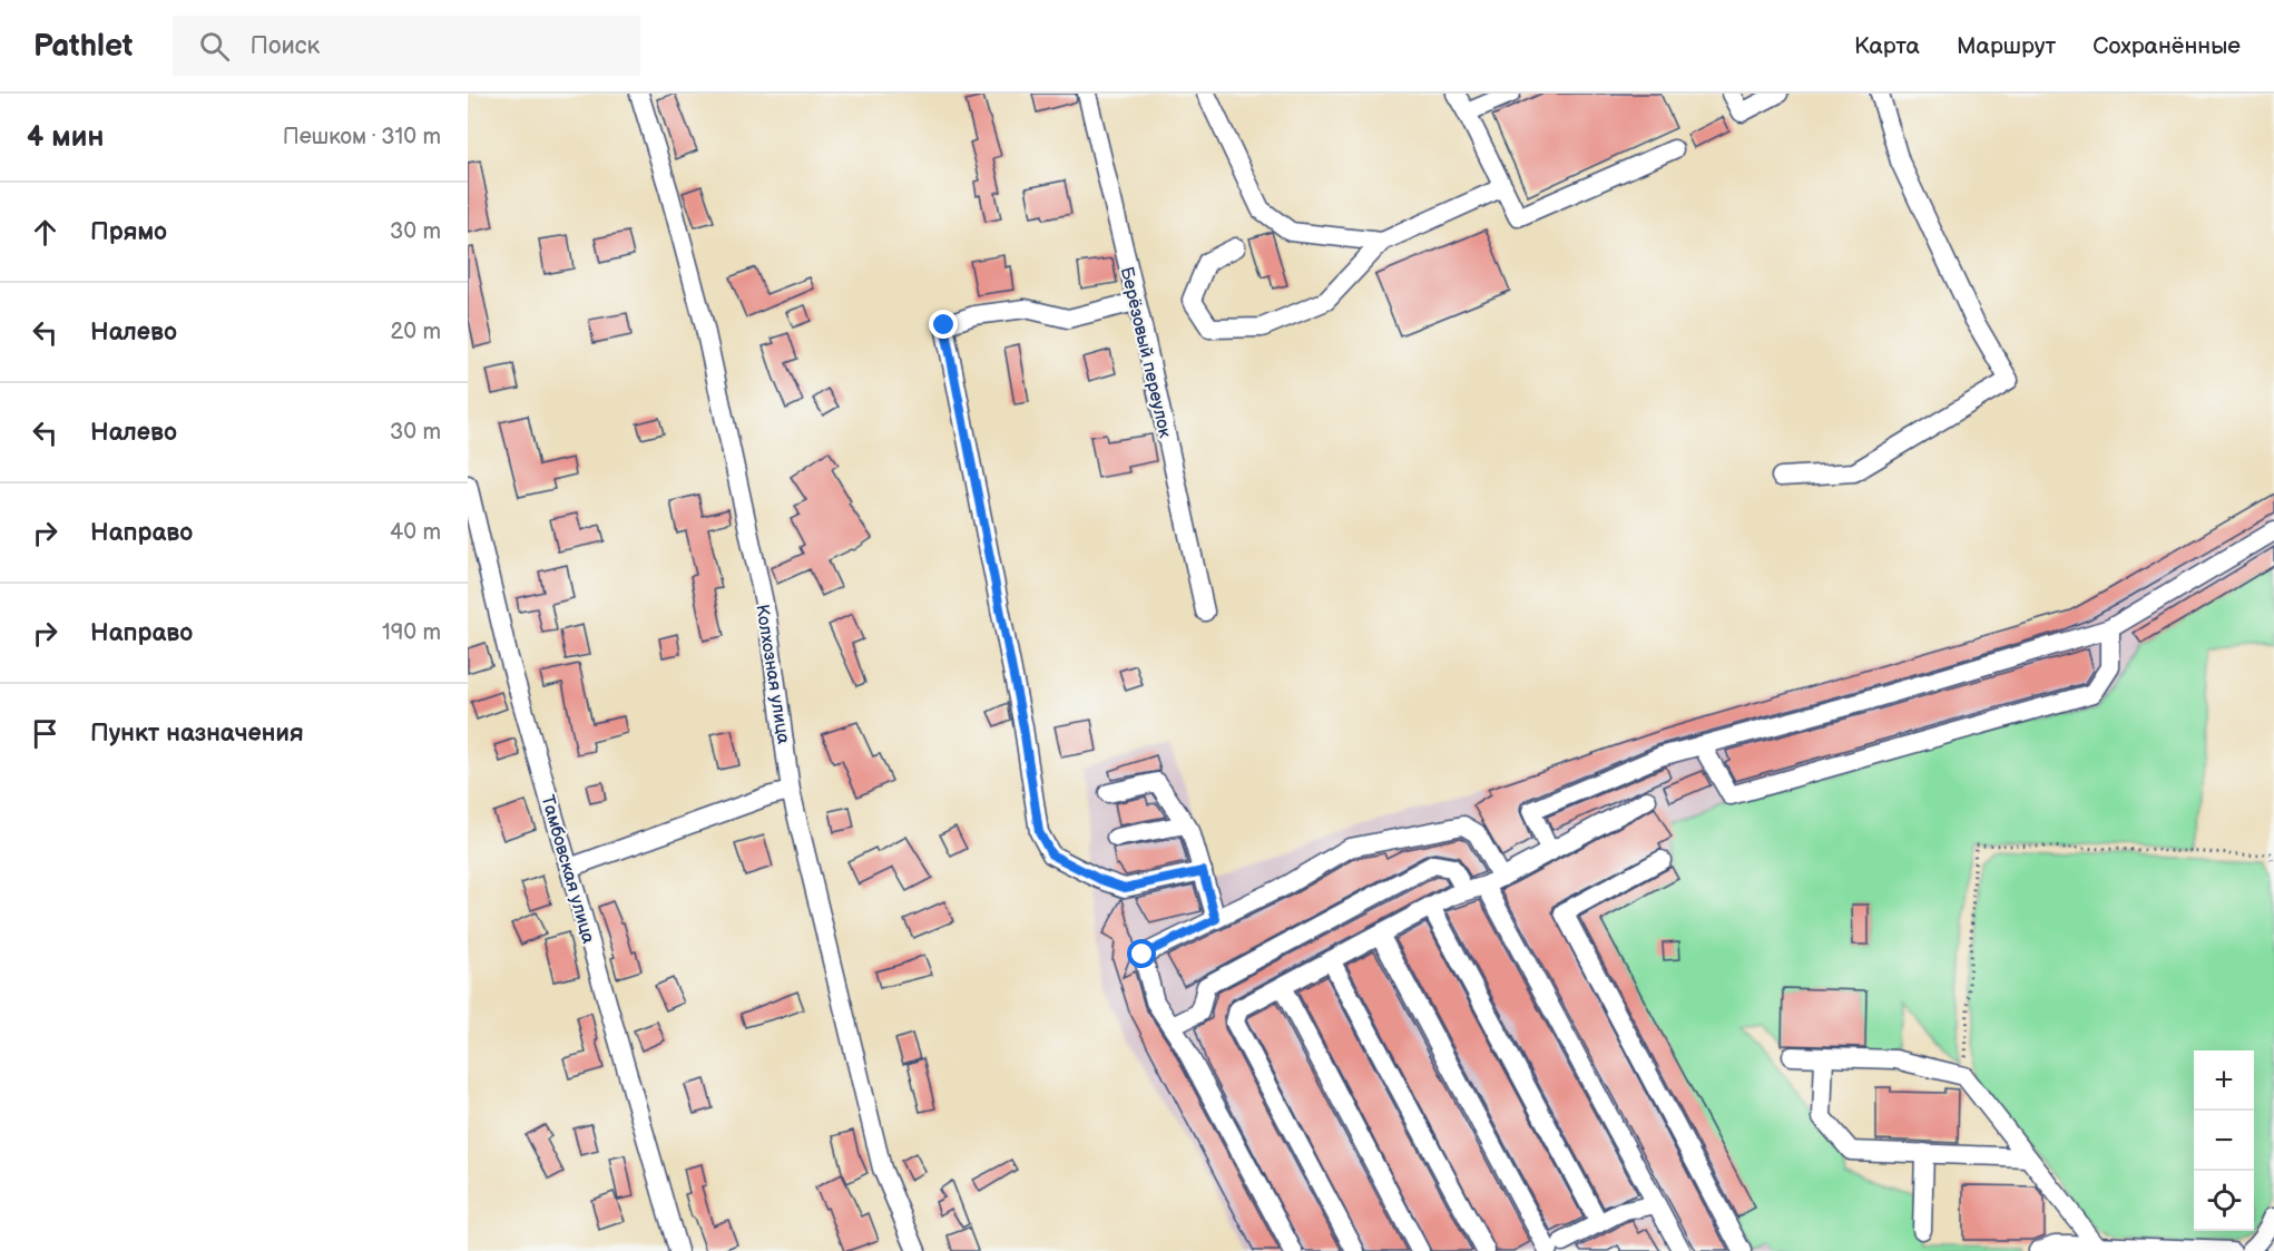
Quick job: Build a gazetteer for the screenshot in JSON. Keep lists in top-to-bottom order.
{
  "streets": {
    "street": ["Берёзовый переулок", "Колхозная улица", "Тамбовская улица"]
  },
  "page": {
    "header": "Pathlet",
    "search": "Поиск",
    "nav": ["Карта", "Маршрут", "Сохранённые"],
    "heading": ["4 мин", "Пешком · 310 m"],
    "list": [
      ["Прямо", "30 m"],
      ["Налево", "20 m"],
      ["Налево", "30 m"],
      ["Направо", "40 m"],
      ["Направо", "190 m"],
      "Пункт назначения"
    ],
    "map_buttons": ["+", "−"]
  }
}
